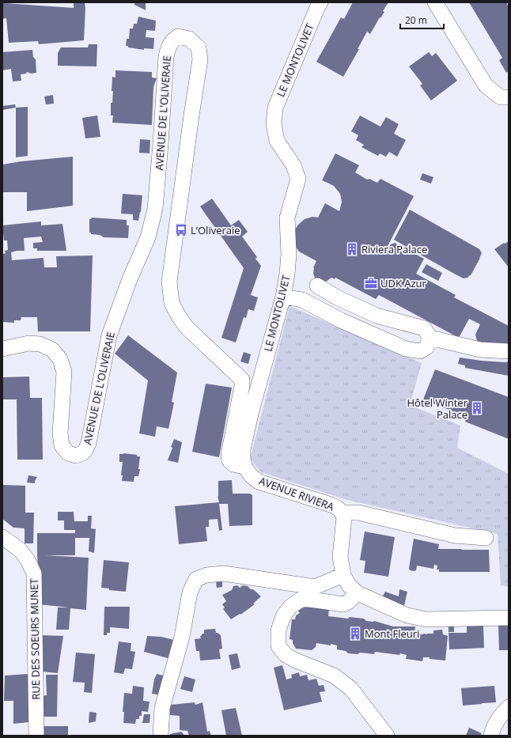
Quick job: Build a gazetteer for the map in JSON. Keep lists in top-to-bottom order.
{
  "streets": {
    "street": [
      "LE MONTOLIVET",
      "AVENUE DE L'OLIVERAIE",
      "AVENUE RIVIERA",
      "RUE DES SOEURS MUNET"
    ]
  },
  "crossings": [
    ["LE MONTOLIVET", "AVENUE DE L'OLIVERAIE"],
    ["LE MONTOLIVET", "AVENUE RIVIERA"],
    ["AVENUE DE L'OLIVERAIE", "AVENUE RIVIERA"]
  ],
  "places": {
    "bus stop": ["L’Oliveraie"],
    "building": ["Riviera Palace", "Hôtel Winter Palace", "Mont Fleuri"],
    "office": ["UDK Azur"]
  },
  "scale_bar": "20 m"
}
